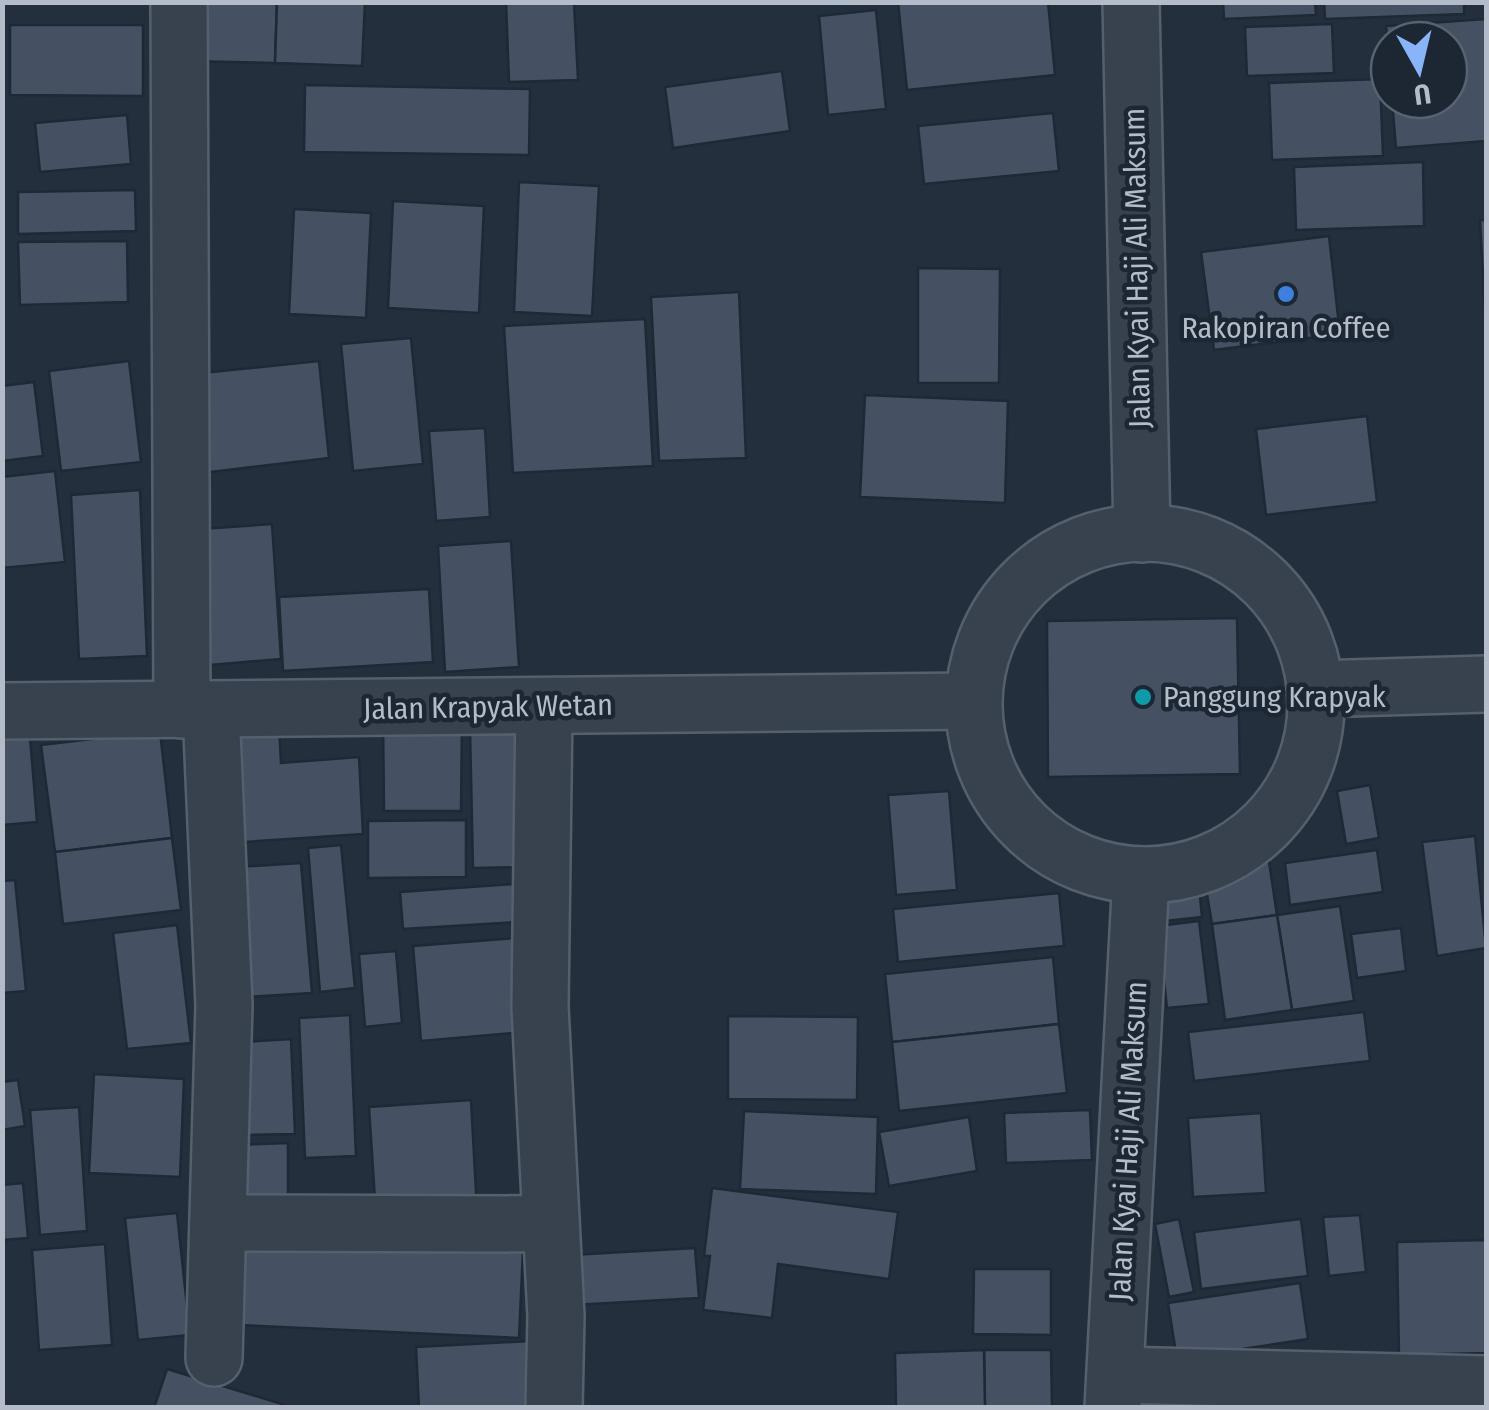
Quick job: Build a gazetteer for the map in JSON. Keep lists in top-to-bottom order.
{
  "streets": {
    "street": ["Jalan Kyai Haji Ali Maksum", "Jalan Krapyak Wetan"]
  },
  "crossings": [
    ["Jalan Kyai Haji Ali Maksum", "Jalan Krapyak Wetan"]
  ],
  "places": ["Rakopiran Coffee", "Panggung Krapyak"],
  "north": "bottom"
}
